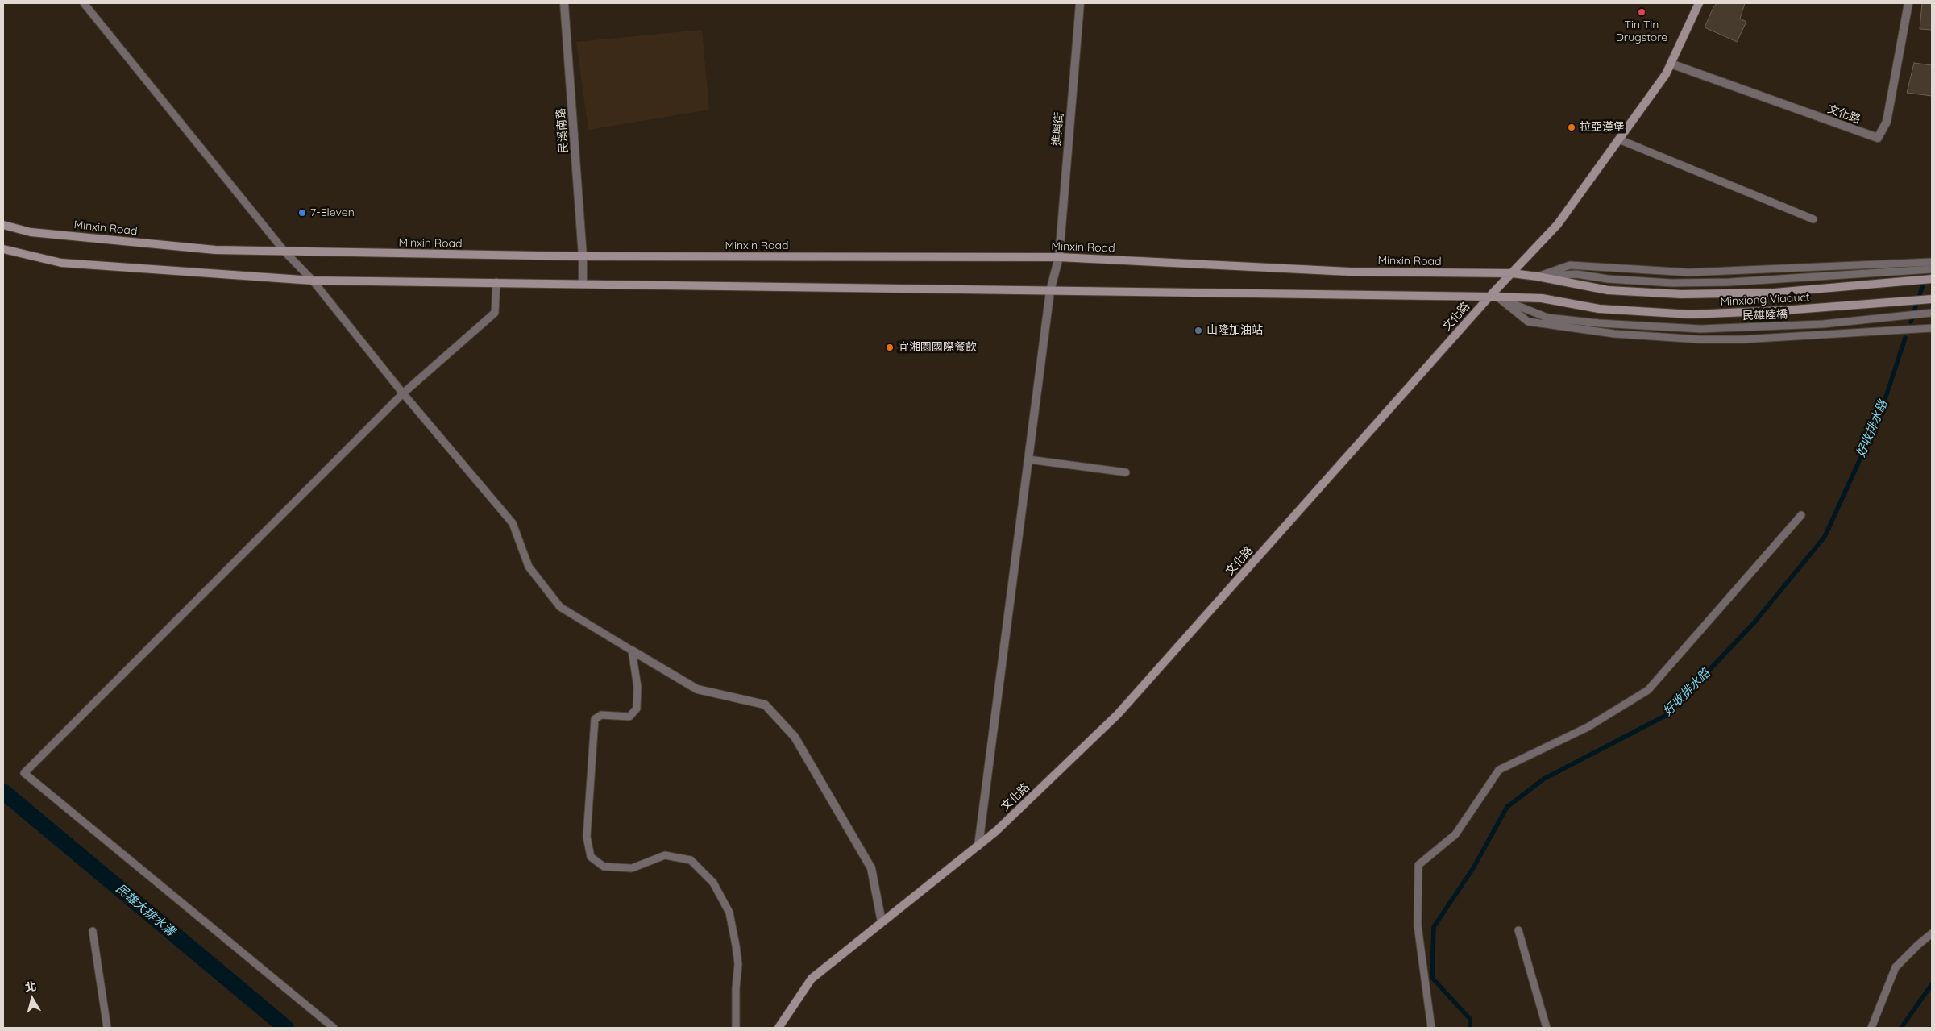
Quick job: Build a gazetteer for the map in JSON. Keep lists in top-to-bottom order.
{
  "streets": {
    "main road": ["文化路", "Minxin Road", "Minxiong Viaduct"],
    "street": ["進興街", "民溪南路"],
    "lane": ["民雄陸橋"]
  },
  "crossings": [
    ["文化路", "進興街"],
    ["文化路", "Minxin Road"],
    ["文化路", "Minxiong Viaduct"],
    ["進興街", "Minxin Road"],
    ["民溪南路", "Minxin Road"],
    ["Minxin Road", "Minxiong Viaduct"],
    ["Minxiong Viaduct", "民雄陸橋"]
  ],
  "water": ["好收排水路", "民雄大排水溝"],
  "places": [
    "Tin Tin Drugstore",
    "拉亞漢堡",
    "7-Eleven",
    "山隆加油站",
    "宜湘園國際餐飲"
  ],
  "north": "top"
}
